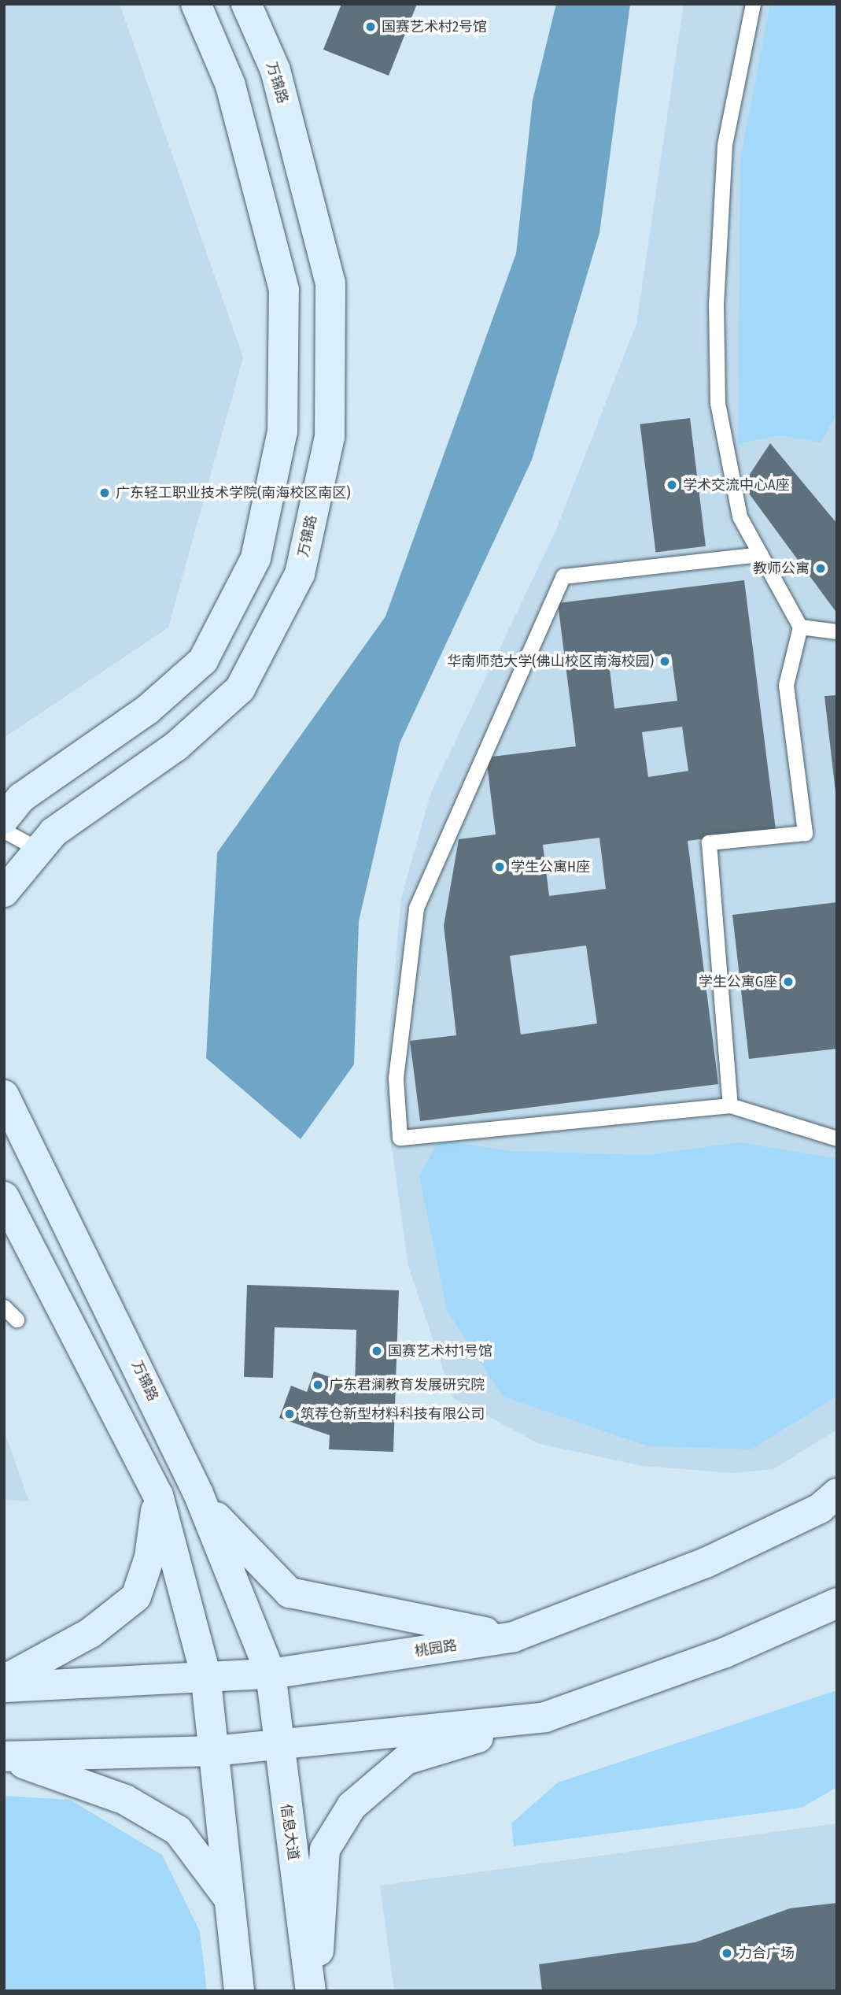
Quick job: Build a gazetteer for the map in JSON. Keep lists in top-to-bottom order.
{
  "streets": {
    "main road": ["万锦路", "桃园路", "信息大道"]
  },
  "crossings": [
    ["万锦路", "桃园路"],
    ["万锦路", "信息大道"],
    ["桃园路", "信息大道"]
  ],
  "places": [
    "国赛艺术村2号馆",
    "学术交流中心A座",
    "广东轻工职业技术学院(南海校区南区)",
    "教师公寓",
    "华南师范大学(佛山校区南海校园)",
    "学生公寓H座",
    "学生公寓G座",
    "国赛艺术村1号馆",
    "广东君澜教育发展研究院",
    "筑荐仓新型材料科技有限公司",
    "力合广场"
  ]
}
